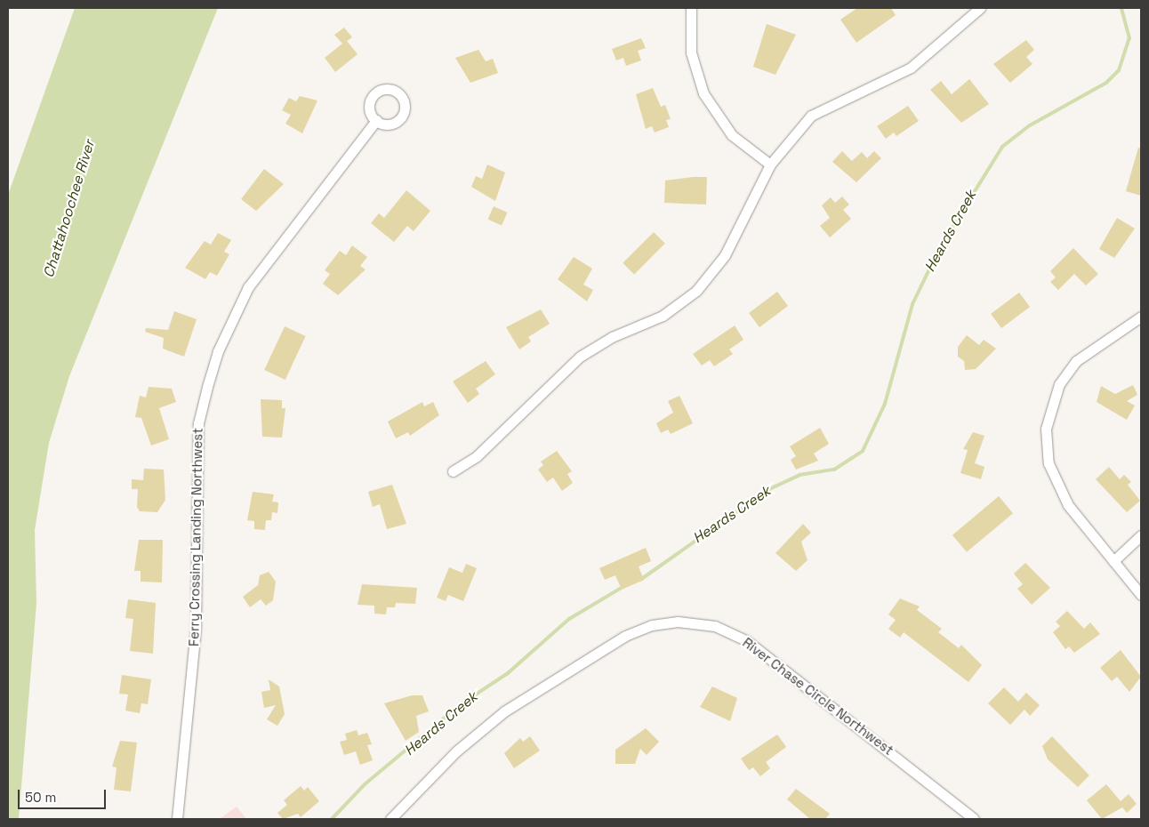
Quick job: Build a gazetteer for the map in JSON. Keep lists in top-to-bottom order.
{
  "streets": {
    "street": ["Ferry Crossing Landing Northwest", "River Chase Circle Northwest"]
  },
  "water": ["Chattahoochee River", "Heards Creek"],
  "scale_bar": "50 m"
}
